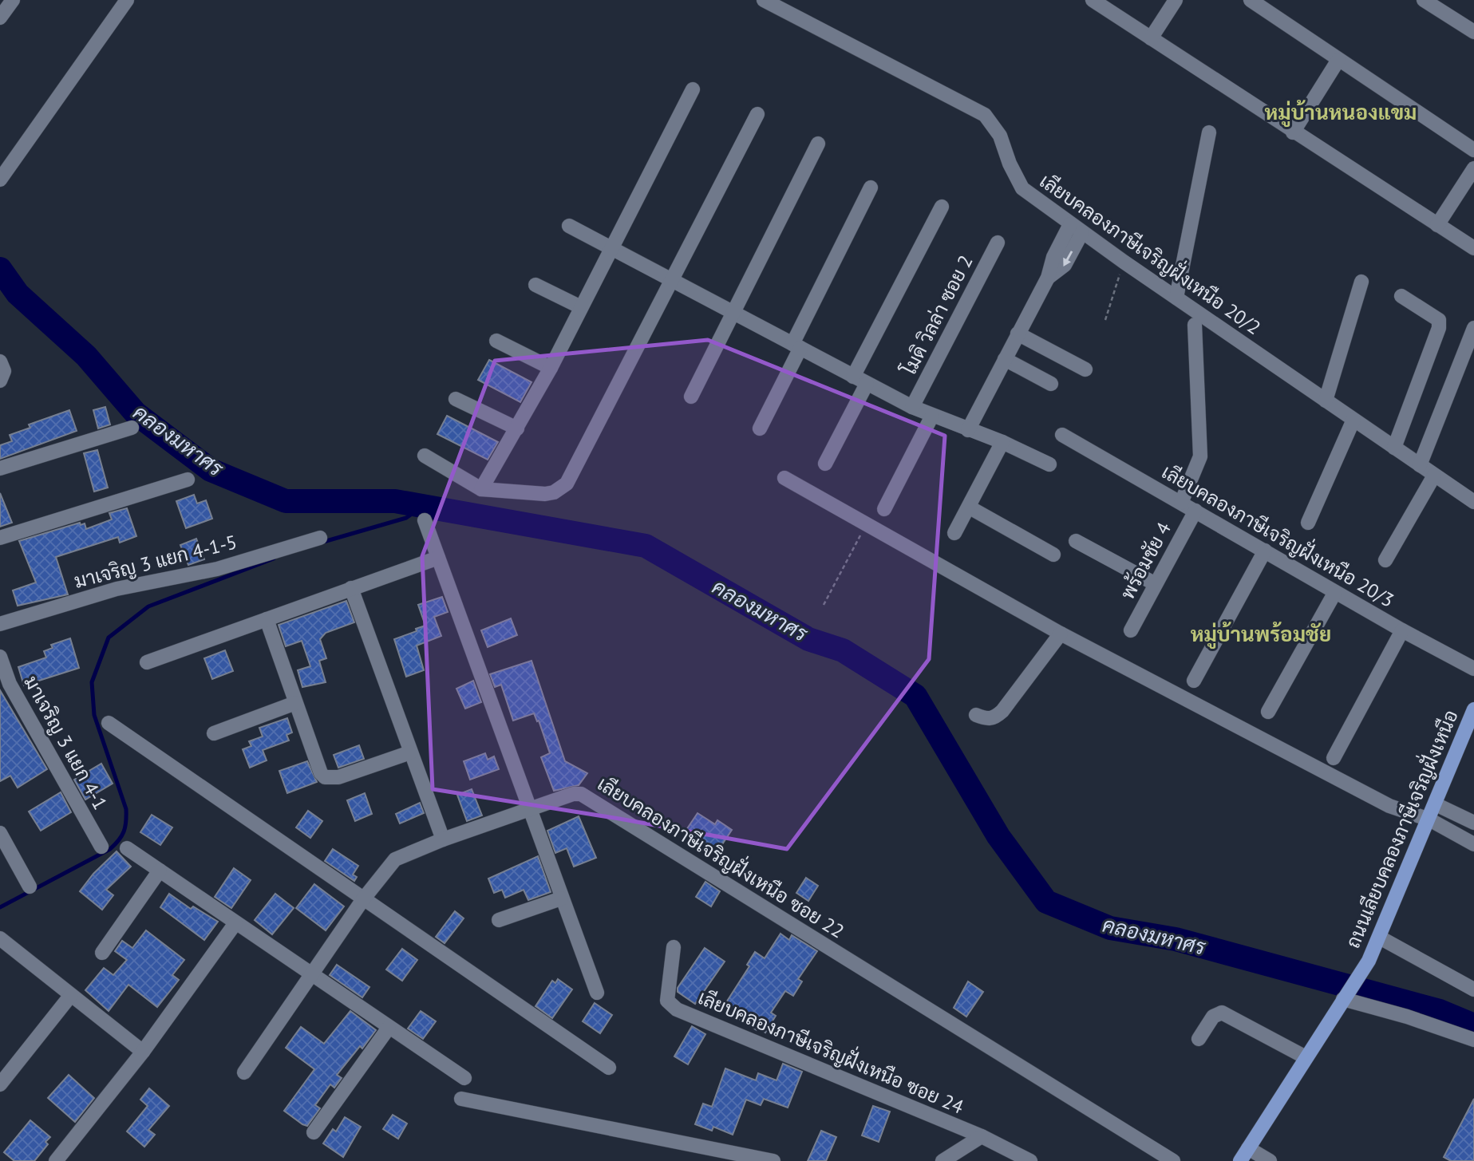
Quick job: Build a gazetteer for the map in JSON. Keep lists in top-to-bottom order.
{
  "streets": {
    "main road": ["ถนนเลียบคลองภาษีเจริญฝั่งเหนือ"],
    "street": [
      "เลียบคลองภาษีเจริญฝั่งเหนือ 20/2",
      "โมดิ วิลล่า ซอย 2",
      "เลียบคลองภาษีเจริญฝั่งเหนือ 20/3",
      "พร้อมชัย 4",
      "มาเจริญ 3 แยก 4-1-5",
      "มาเจริญ 3 แยก 4-1",
      "เลียบคลองภาษีเจริญฝั่งเหนือ ซอย 22",
      "เลียบคลองภาษีเจริญฝั่งเหนือ ซอย 24"
    ]
  },
  "crossings": [
    ["เลียบคลองภาษีเจริญฝั่งเหนือ 20/3", "พร้อมชัย 4"]
  ],
  "districts": ["หมู่บ้านหนองแขม", "หมู่บ้านพร้อมชัย"],
  "water": ["คลองมหาศร"]
}
